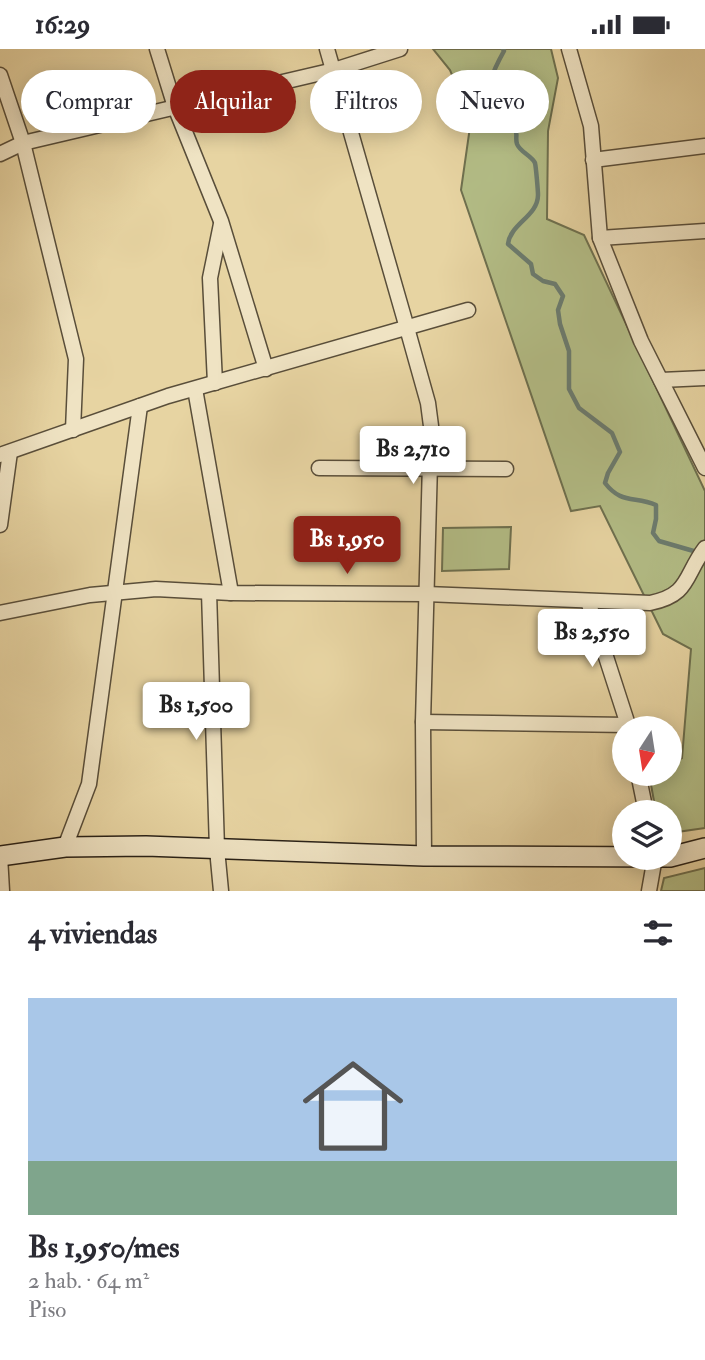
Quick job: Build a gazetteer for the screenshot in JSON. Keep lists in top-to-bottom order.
{
  "north": "bottom",
  "page": {
    "status": "16:29",
    "chip": [
      "Comprar",
      "Alquilar",
      "Filtros",
      "Nuevo"
    ],
    "price": [
      "Bs 2,710",
      "Bs 1,950",
      "Bs 2,550",
      "Bs 1,500"
    ],
    "heading": "4 viviendas",
    "list": [
      {
        "name": "Bs 1,950/mes",
        "note": "2 hab. · 64 m² · Piso"
      }
    ]
  }
}
